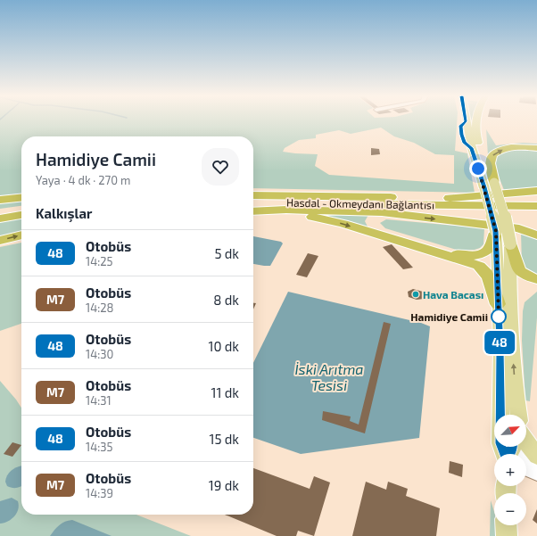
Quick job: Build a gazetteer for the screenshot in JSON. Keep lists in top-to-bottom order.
{
  "streets": {
    "highway": ["Hasdal - Okmeydanı Bağlantısı"]
  },
  "water": ["İski Arıtma Tesisi"],
  "places": ["Hava Bacası", "Hamidiye Camii"],
  "lines": ["bus line 48"],
  "north": "top right",
  "page": {
    "on_map": "48",
    "heading": [
      ["Hamidiye Camii", "Yaya · 4 dk · 270 m"],
      "Kalkışlar"
    ],
    "list": [
      {
        "mark": "48",
        "name": "Otobüs",
        "note": "14:25",
        "value": "5 dk"
      },
      {
        "mark": "M7",
        "name": "Otobüs",
        "note": "14:28",
        "value": "8 dk"
      },
      {
        "mark": "48",
        "name": "Otobüs",
        "note": "14:30",
        "value": "10 dk"
      },
      {
        "mark": "M7",
        "name": "Otobüs",
        "note": "14:31",
        "value": "11 dk"
      },
      {
        "mark": "48",
        "name": "Otobüs",
        "note": "14:35",
        "value": "15 dk"
      },
      {
        "mark": "M7",
        "name": "Otobüs",
        "note": "14:39",
        "value": "19 dk"
      }
    ],
    "map_buttons": ["+", "−"]
  }
}
